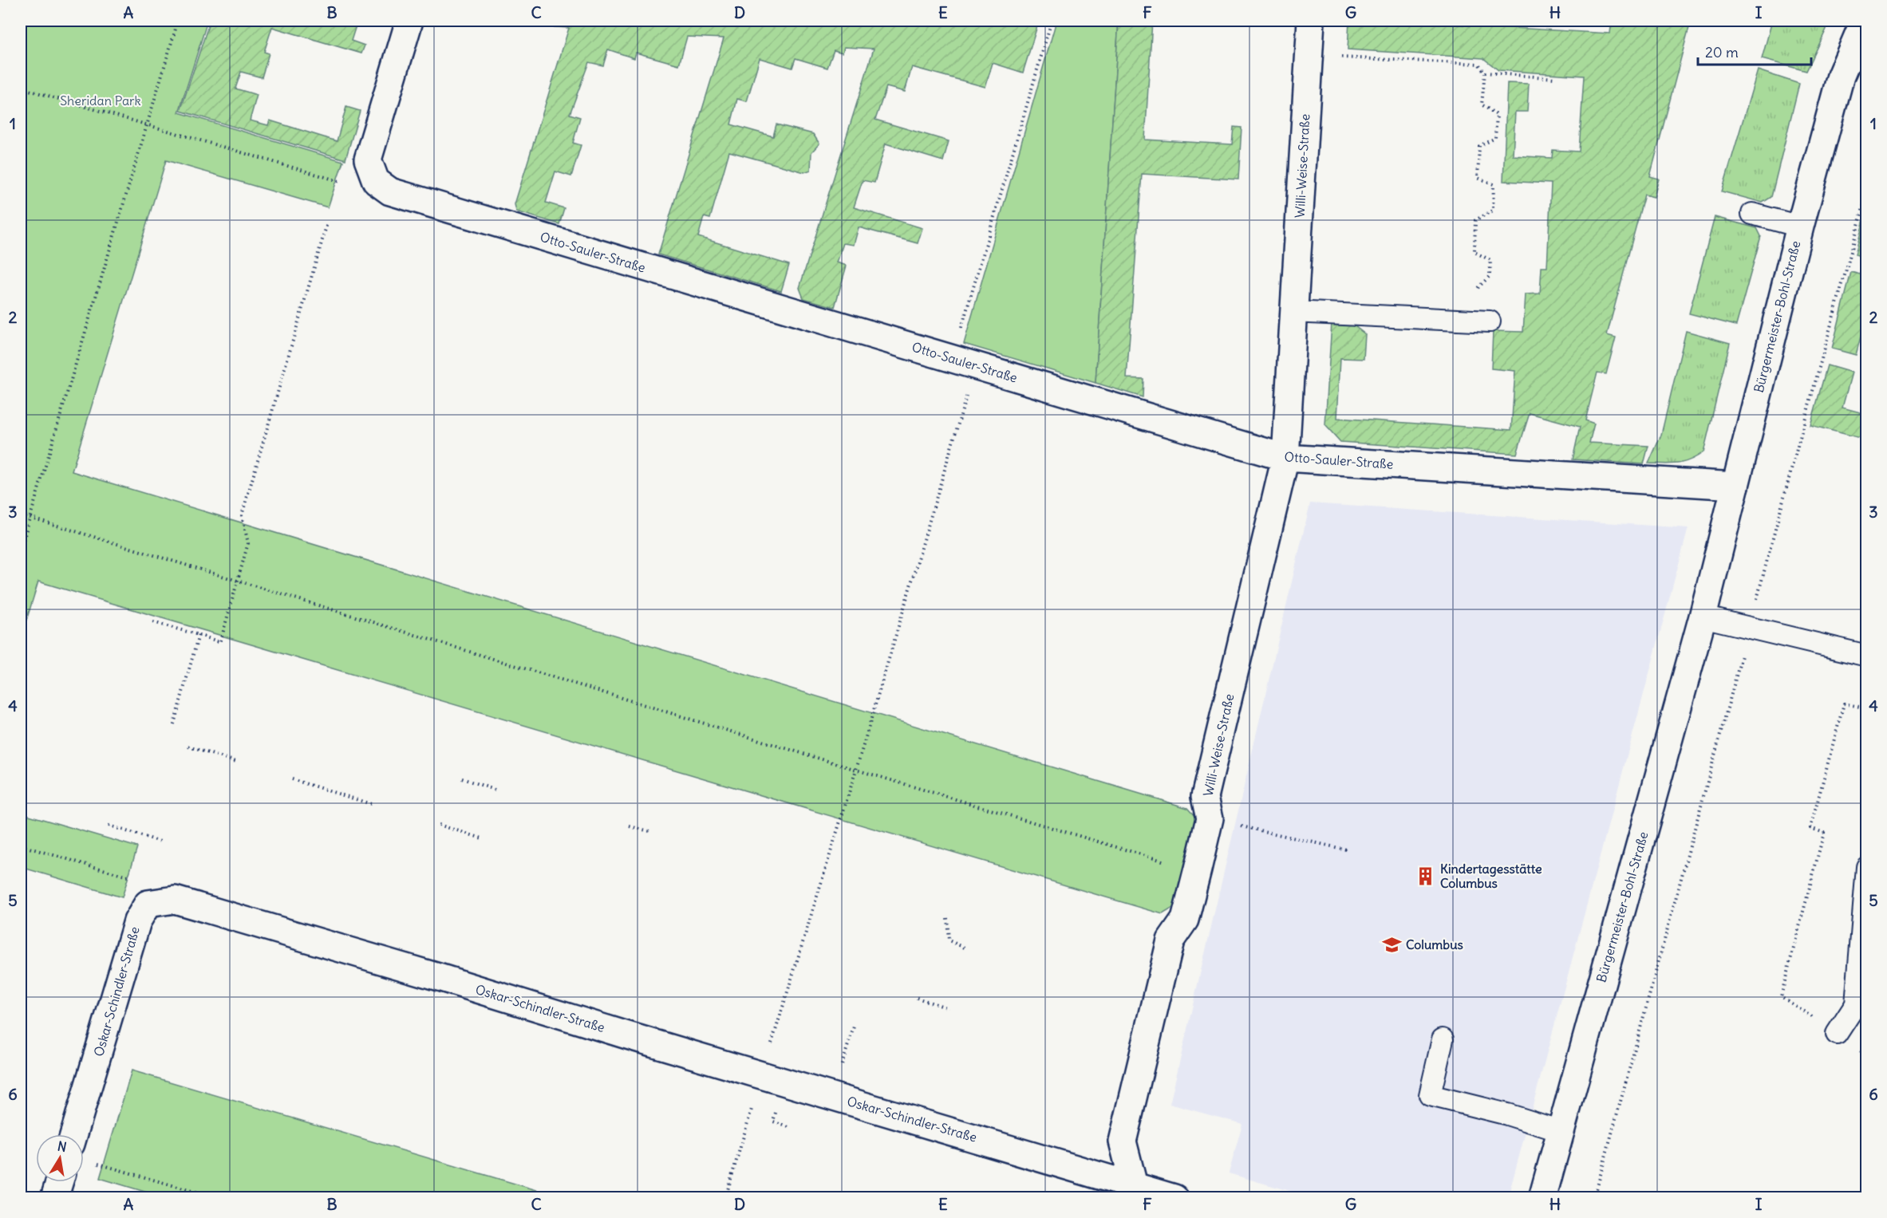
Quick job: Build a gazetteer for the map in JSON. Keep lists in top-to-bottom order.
{
  "streets": {
    "street": [
      "Willi-Weise-Straße",
      "Otto-Sauler-Straße",
      "Bürgermeister-Bohl-Straße",
      "Oskar-Schindler-Straße"
    ]
  },
  "crossings": [
    ["Willi-Weise-Straße", "Otto-Sauler-Straße"],
    ["Willi-Weise-Straße", "Oskar-Schindler-Straße"],
    ["Otto-Sauler-Straße", "Bürgermeister-Bohl-Straße"]
  ],
  "parks": ["Sheridan Park"],
  "places": {
    "building": ["Kindertagesstätte Columbus"],
    "school or university": ["Columbus"]
  },
  "scale_bar": "20 m",
  "north": "top",
  "grid": {
    "columns": [
      "A",
      "B",
      "C",
      "D",
      "E",
      "F",
      "G",
      "H",
      "I"
    ],
    "rows": [
      "1",
      "2",
      "3",
      "4",
      "5",
      "6"
    ]
  }
}
